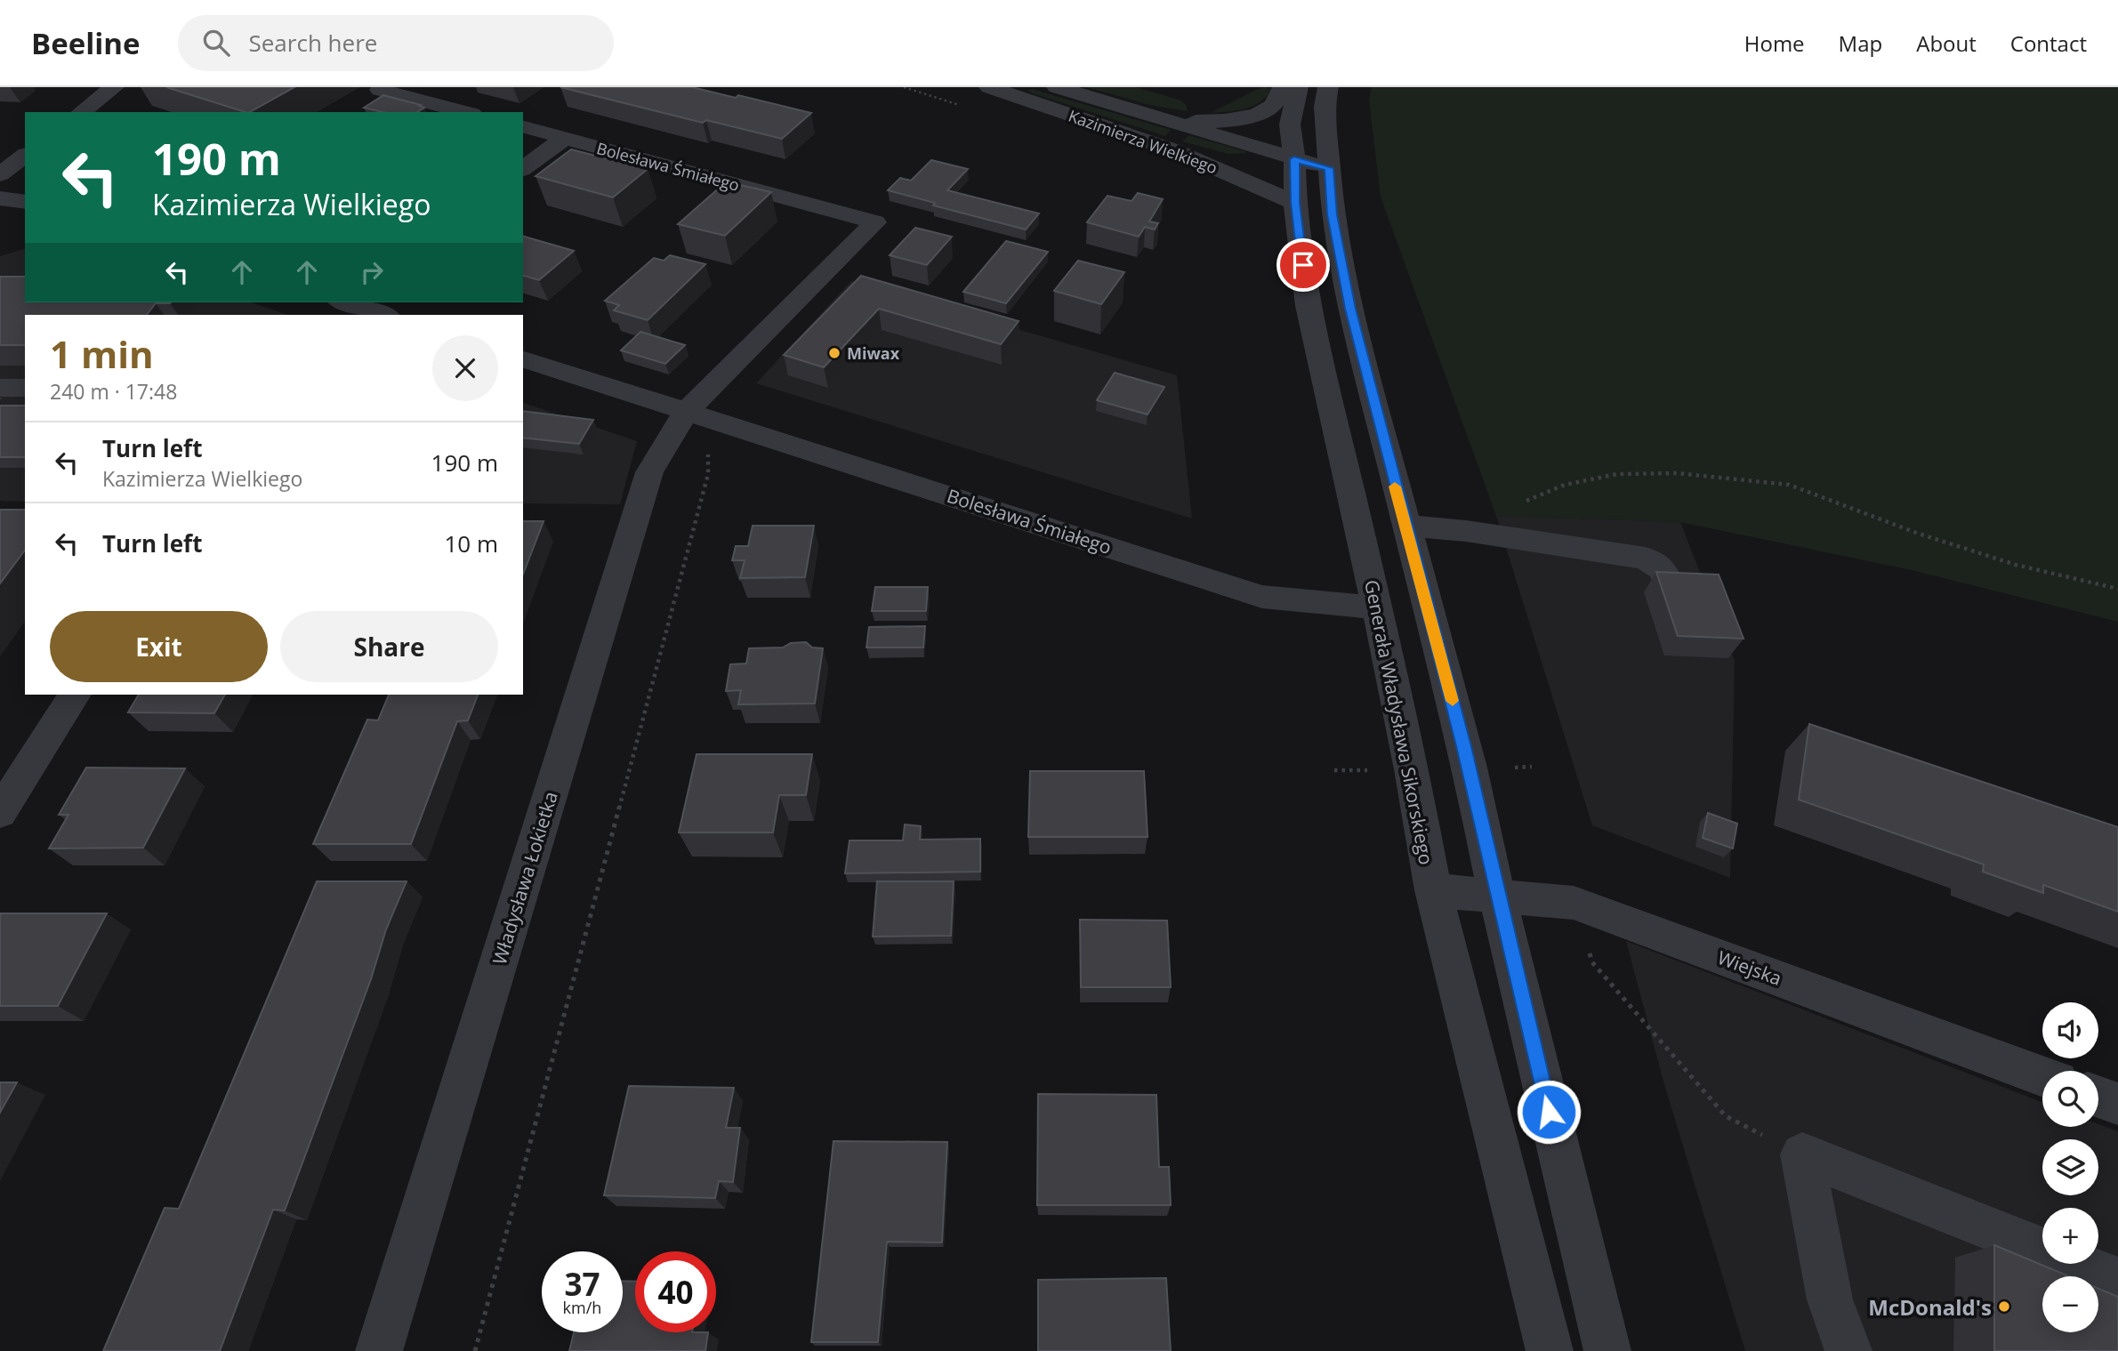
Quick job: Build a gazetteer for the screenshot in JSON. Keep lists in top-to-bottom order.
{
  "streets": {
    "street": [
      "Kazimierza Wielkiego",
      "Bolesława Śmiałego",
      "Generała Władysława Sikorskiego",
      "Władysława Łokietka",
      "Wiejska"
    ]
  },
  "crossings": [
    ["Kazimierza Wielkiego", "Generała Władysława Sikorskiego"],
    ["Bolesława Śmiałego", "Generała Władysława Sikorskiego"],
    ["Bolesława Śmiałego", "Władysława Łokietka"],
    ["Generała Władysława Sikorskiego", "Wiejska"]
  ],
  "places": ["Miwax", "McDonald's"],
  "page": {
    "header": "Beeline",
    "search": "Search here",
    "nav": [
      "Home",
      "Map",
      "About",
      "Contact"
    ],
    "turn": ["190 m", "Kazimierza Wielkiego"],
    "heading": ["1 min", "240 m · 17:48"],
    "list": [
      {
        "name": "Turn left",
        "note": "Kazimierza Wielkiego",
        "value": "190 m"
      },
      {
        "name": "Turn left",
        "value": "10 m"
      }
    ],
    "buttons": ["Exit", "Share"],
    "map_buttons": ["+", "−"],
    "speed": "37 km/h",
    "limit": "40"
  }
}
